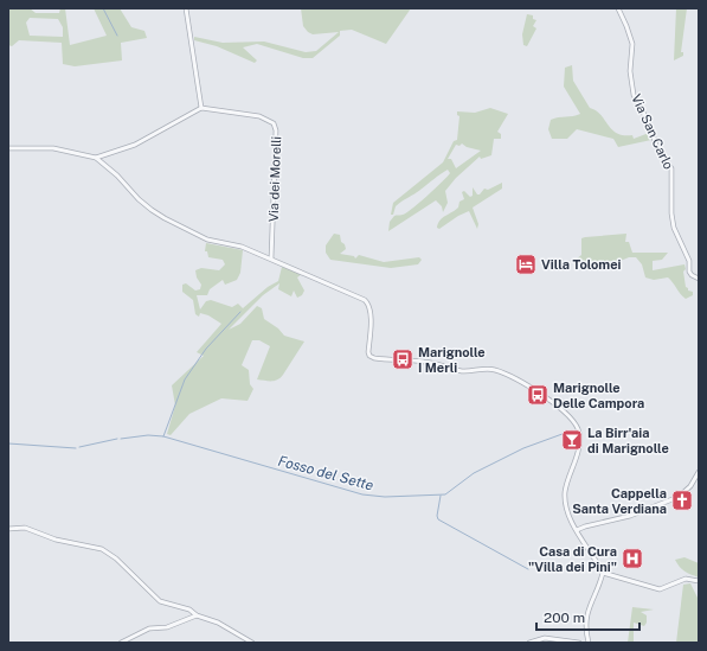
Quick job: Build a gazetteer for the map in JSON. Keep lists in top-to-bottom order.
{
  "streets": {
    "street": ["Via San Carlo", "Via dei Morelli"]
  },
  "water": ["Fosso del Sette"],
  "places": {
    "hotel": ["Villa Tolomei"],
    "bus stop": ["Marignolle I Merli", "Marignolle Delle Campora"],
    "bar": ["La Birr'aia di Marignolle"],
    "church": ["Cappella Santa Verdiana"],
    "hospital": ["Casa di Cura \"Villa dei Pini\""]
  },
  "scale_bar": "200 m"
}
